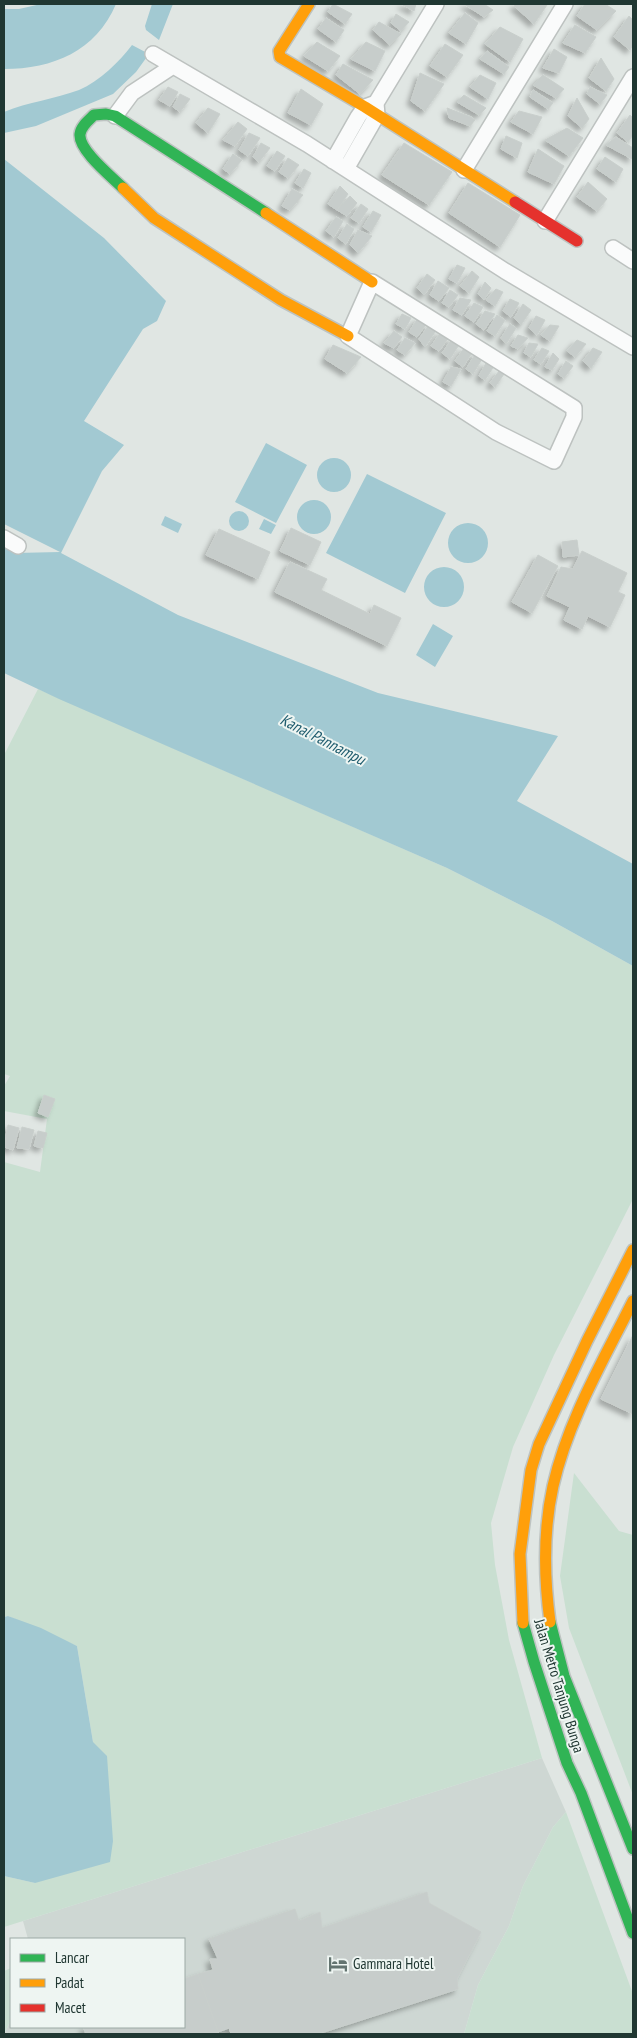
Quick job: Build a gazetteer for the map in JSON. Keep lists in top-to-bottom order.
{
  "streets": {
    "main road": ["Jalan Metro Tanjung Bunga"]
  },
  "water": ["Kanal Pannampu"],
  "places": {
    "hotel": ["Gammara Hotel"]
  },
  "legend": ["Lancar", "Padat", "Macet"]
}
